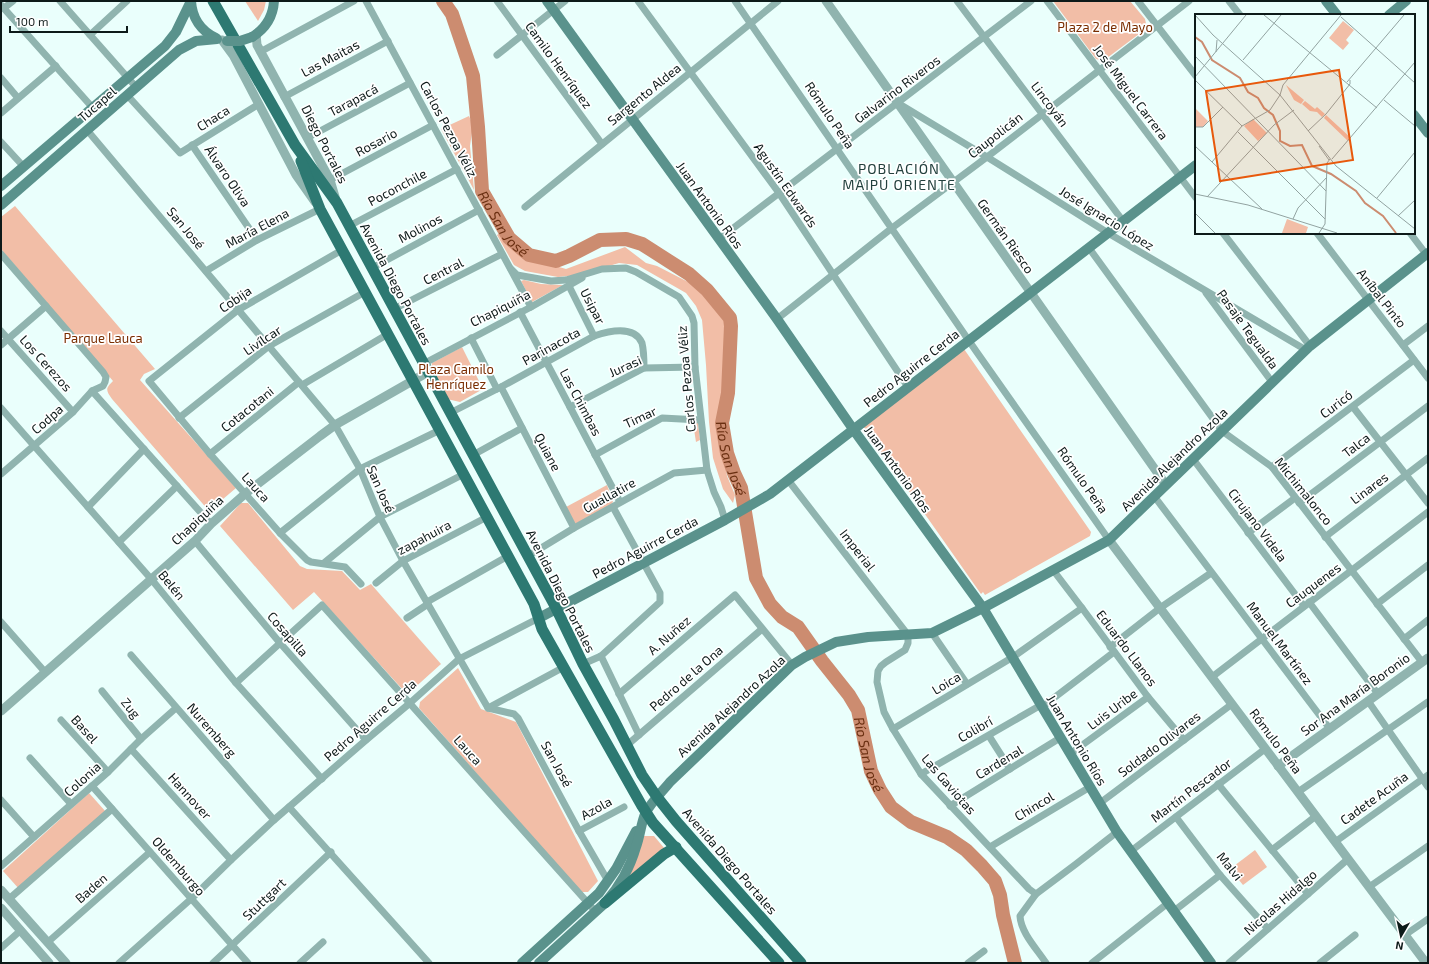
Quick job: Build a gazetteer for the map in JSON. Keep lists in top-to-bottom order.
{
  "streets": {
    "main road": [
      "Tucapel",
      "Diego Portales",
      "Juan Antonio Ríos",
      "Avenida Diego Portales",
      "Pedro Aguirre Cerda",
      "Avenida Alejandro Azola"
    ],
    "street": [
      "Las Maitas",
      "Camilo Henríquez",
      "Galvarino Riveros",
      "José Miguel Carrera",
      "Sargento Aldea",
      "Tarapacá",
      "Lincoyán",
      "Rómulo Peña",
      "Chaca",
      "Carlos Pezoa Véliz",
      "Caupolicán",
      "Rosario",
      "Álvaro Oliva",
      "Agustín Edwards",
      "Poconchile",
      "José Ignacio López",
      "San José",
      "María Elena",
      "Molinos",
      "Germán Riesco",
      "Central",
      "Aníbal Pinto",
      "Cobija",
      "Usipar",
      "Chapiquiña",
      "Pasaje Tegualda",
      "Livílcar",
      "Parinacota",
      "Los Cerezos",
      "Jurasi",
      "Las Chimbas",
      "Curicó",
      "Cotacotani",
      "Timar",
      "Codpa",
      "Talca",
      "Quiane",
      "Lauca",
      "Linares",
      "Michimalonco",
      "Guallatire",
      "Cirujano Videla",
      "zapahuira",
      "Imperial",
      "Belén",
      "Cauquenes",
      "Cosapilla",
      "A. Nuñez",
      "Manuel Martínez",
      "Eduardo Llanos",
      "Pedro de la Ona",
      "Loica",
      "Sor Ana María Boronio",
      "Zug",
      "Luis Uribe",
      "Basel",
      "Colibrí",
      "Nuremberg",
      "Soldado Olivares",
      "Cardenal",
      "Colonia",
      "Las Gaviotas",
      "Martín Pescador",
      "Hannover",
      "Cadete Acuña",
      "Chincol",
      "Azola",
      "Oldemburgo",
      "Malvi",
      "Baden",
      "Stuttgart",
      "Nicolas Hidalgo"
    ]
  },
  "crossings": [
    ["Las Maitas", "Carlos Pezoa Véliz"],
    ["Las Maitas", "Diego Portales"],
    ["Camilo Henríquez", "Sargento Aldea"],
    ["Galvarino Riveros", "Lincoyán"],
    ["Galvarino Riveros", "Rómulo Peña"],
    ["Galvarino Riveros", "Agustín Edwards"],
    ["Galvarino Riveros", "Juan Antonio Ríos"],
    ["Galvarino Riveros", "José Ignacio López"],
    ["Galvarino Riveros", "Germán Riesco"],
    ["José Miguel Carrera", "Caupolicán"],
    ["José Miguel Carrera", "Pedro Aguirre Cerda"],
    ["Sargento Aldea", "Rómulo Peña"],
    ["Sargento Aldea", "Agustín Edwards"],
    ["Sargento Aldea", "Juan Antonio Ríos"],
    ["Tarapacá", "Carlos Pezoa Véliz"],
    ["Tarapacá", "Diego Portales"],
    ["Tucapel", "Chaca"],
    ["Tucapel", "Diego Portales"],
    ["Tucapel", "San José"],
    ["Lincoyán", "Caupolicán"],
    ["Lincoyán", "Pedro Aguirre Cerda"],
    ["Rómulo Peña", "Caupolicán"],
    ["Rómulo Peña", "Pedro Aguirre Cerda"],
    ["Rómulo Peña", "Avenida Alejandro Azola"],
    ["Rómulo Peña", "Cauquenes"],
    ["Rómulo Peña", "Sor Ana María Boronio"],
    ["Rómulo Peña", "Colibrí"],
    ["Rómulo Peña", "Soldado Olivares"],
    ["Rómulo Peña", "Martín Pescador"],
    ["Rómulo Peña", "Cadete Acuña"],
    ["Rómulo Peña", "Nicolas Hidalgo"],
    ["Chaca", "Álvaro Oliva"],
    ["Carlos Pezoa Véliz", "Rosario"],
    ["Carlos Pezoa Véliz", "Poconchile"],
    ["Carlos Pezoa Véliz", "Molinos"],
    ["Carlos Pezoa Véliz", "Central"],
    ["Carlos Pezoa Véliz", "Chapiquiña"],
    ["Carlos Pezoa Véliz", "Jurasi"],
    ["Carlos Pezoa Véliz", "Pedro Aguirre Cerda"],
    ["Carlos Pezoa Véliz", "Timar"],
    ["Carlos Pezoa Véliz", "Guallatire"],
    ["Caupolicán", "Agustín Edwards"],
    ["Caupolicán", "Juan Antonio Ríos"],
    ["Caupolicán", "José Ignacio López"],
    ["Caupolicán", "Germán Riesco"],
    ["Rosario", "Diego Portales"],
    ["Diego Portales", "María Elena"],
    ["Diego Portales", "Avenida Diego Portales"],
    ["Álvaro Oliva", "María Elena"],
    ["Agustín Edwards", "Pedro Aguirre Cerda"],
    ["Poconchile", "Avenida Diego Portales"],
    ["Juan Antonio Ríos", "Pedro Aguirre Cerda"],
    ["Juan Antonio Ríos", "Avenida Alejandro Azola"],
    ["Juan Antonio Ríos", "Loica"],
    ["Juan Antonio Ríos", "Luis Uribe"],
    ["Juan Antonio Ríos", "Colibrí"],
    ["Juan Antonio Ríos", "Soldado Olivares"],
    ["Juan Antonio Ríos", "Cardenal"],
    ["Juan Antonio Ríos", "Martín Pescador"],
    ["Juan Antonio Ríos", "Chincol"],
    ["José Ignacio López", "Germán Riesco"],
    ["José Ignacio López", "Pasaje Tegualda"],
    ["José Ignacio López", "Pedro Aguirre Cerda"],
    ["José Ignacio López", "Avenida Alejandro Azola"],
    ["San José", "María Elena"],
    ["San José", "Cobija"],
    ["San José", "Chapiquiña"],
    ["San José", "Livílcar"],
    ["San José", "Pedro Aguirre Cerda"],
    ["San José", "Cotacotani"],
    ["San José", "Avenida Alejandro Azola"],
    ["San José", "zapahuira"],
    ["San José", "Azola"],
    ["Molinos", "Avenida Diego Portales"],
    ["Germán Riesco", "Pedro Aguirre Cerda"],
    ["Germán Riesco", "Avenida Alejandro Azola"],
    ["Central", "Avenida Diego Portales"],
    ["Avenida Diego Portales", "Chapiquiña"],
    ["Avenida Diego Portales", "Parinacota"],
    ["Avenida Diego Portales", "Pedro Aguirre Cerda"],
    ["Avenida Diego Portales", "Avenida Alejandro Azola"],
    ["Avenida Diego Portales", "Guallatire"],
    ["Avenida Diego Portales", "A. Nuñez"],
    ["Avenida Diego Portales", "Pedro de la Ona"],
    ["Aníbal Pinto", "Curicó"],
    ["Aníbal Pinto", "Avenida Alejandro Azola"],
    ["Cobija", "Lauca"],
    ["Usipar", "Chapiquiña"],
    ["Usipar", "Parinacota"],
    ["Chapiquiña", "Las Chimbas"],
    ["Chapiquiña", "Quiane"],
    ["Chapiquiña", "Lauca"],
    ["Chapiquiña", "Belén"],
    ["Chapiquiña", "Cosapilla"],
    ["Pasaje Tegualda", "Avenida Alejandro Azola"],
    ["Livílcar", "Lauca"],
    ["Parinacota", "Jurasi"],
    ["Parinacota", "Las Chimbas"],
    ["Parinacota", "Quiane"],
    ["Los Cerezos", "Codpa"],
    ["Jurasi", "Las Chimbas"],
    ["Pedro Aguirre Cerda", "Lauca"],
    ["Pedro Aguirre Cerda", "Michimalonco"],
    ["Pedro Aguirre Cerda", "Imperial"],
    ["Pedro Aguirre Cerda", "Belén"],
    ["Pedro Aguirre Cerda", "Cosapilla"],
    ["Pedro Aguirre Cerda", "Nuremberg"],
    ["Pedro Aguirre Cerda", "Hannover"],
    ["Pedro Aguirre Cerda", "Oldemburgo"],
    ["Las Chimbas", "Timar"],
    ["Las Chimbas", "Guallatire"],
    ["Curicó", "Michimalonco"],
    ["Cotacotani", "Lauca"],
    ["Codpa", "Belén"],
    ["Talca", "Michimalonco"],
    ["Talca", "Cirujano Videla"],
    ["Quiane", "Guallatire"],
    ["Avenida Alejandro Azola", "Lauca"],
    ["Avenida Alejandro Azola", "Michimalonco"],
    ["Avenida Alejandro Azola", "Cirujano Videla"],
    ["Avenida Alejandro Azola", "Imperial"],
    ["Avenida Alejandro Azola", "Manuel Martínez"],
    ["Avenida Alejandro Azola", "Eduardo Llanos"],
    ["Avenida Alejandro Azola", "Las Gaviotas"],
    ["Lauca", "Cosapilla"],
    ["Linares", "Michimalonco"],
    ["Michimalonco", "Cauquenes"],
    ["Michimalonco", "Sor Ana María Boronio"],
    ["Cirujano Videla", "Cauquenes"],
    ["Cirujano Videla", "Sor Ana María Boronio"],
    ["Imperial", "Las Gaviotas"],
    ["Cauquenes", "Manuel Martínez"],
    ["A. Nuñez", "Pedro de la Ona"],
    ["Manuel Martínez", "Sor Ana María Boronio"],
    ["Manuel Martínez", "Colibrí"],
    ["Eduardo Llanos", "Loica"],
    ["Eduardo Llanos", "Luis Uribe"],
    ["Eduardo Llanos", "Colibrí"],
    ["Eduardo Llanos", "Soldado Olivares"],
    ["Loica", "Las Gaviotas"],
    ["Zug", "Colonia"],
    ["Basel", "Colonia"],
    ["Colibrí", "Las Gaviotas"],
    ["Nuremberg", "Colonia"],
    ["Cardenal", "Las Gaviotas"],
    ["Colonia", "Hannover"],
    ["Colonia", "Oldemburgo"],
    ["Las Gaviotas", "Chincol"],
    ["Martín Pescador", "Malvi"],
    ["Oldemburgo", "Baden"],
    ["Oldemburgo", "Stuttgart"],
    ["Malvi", "Nicolas Hidalgo"]
  ],
  "districts": ["POBLACIÓN MAIPÚ ORIENTE"],
  "water": ["Río San José"],
  "parks": ["Plaza 2 de Mayo", "Parque Lauca", "Plaza Camilo Henríquez"],
  "scale_bar": "100 m",
  "north": "bottom"
}
